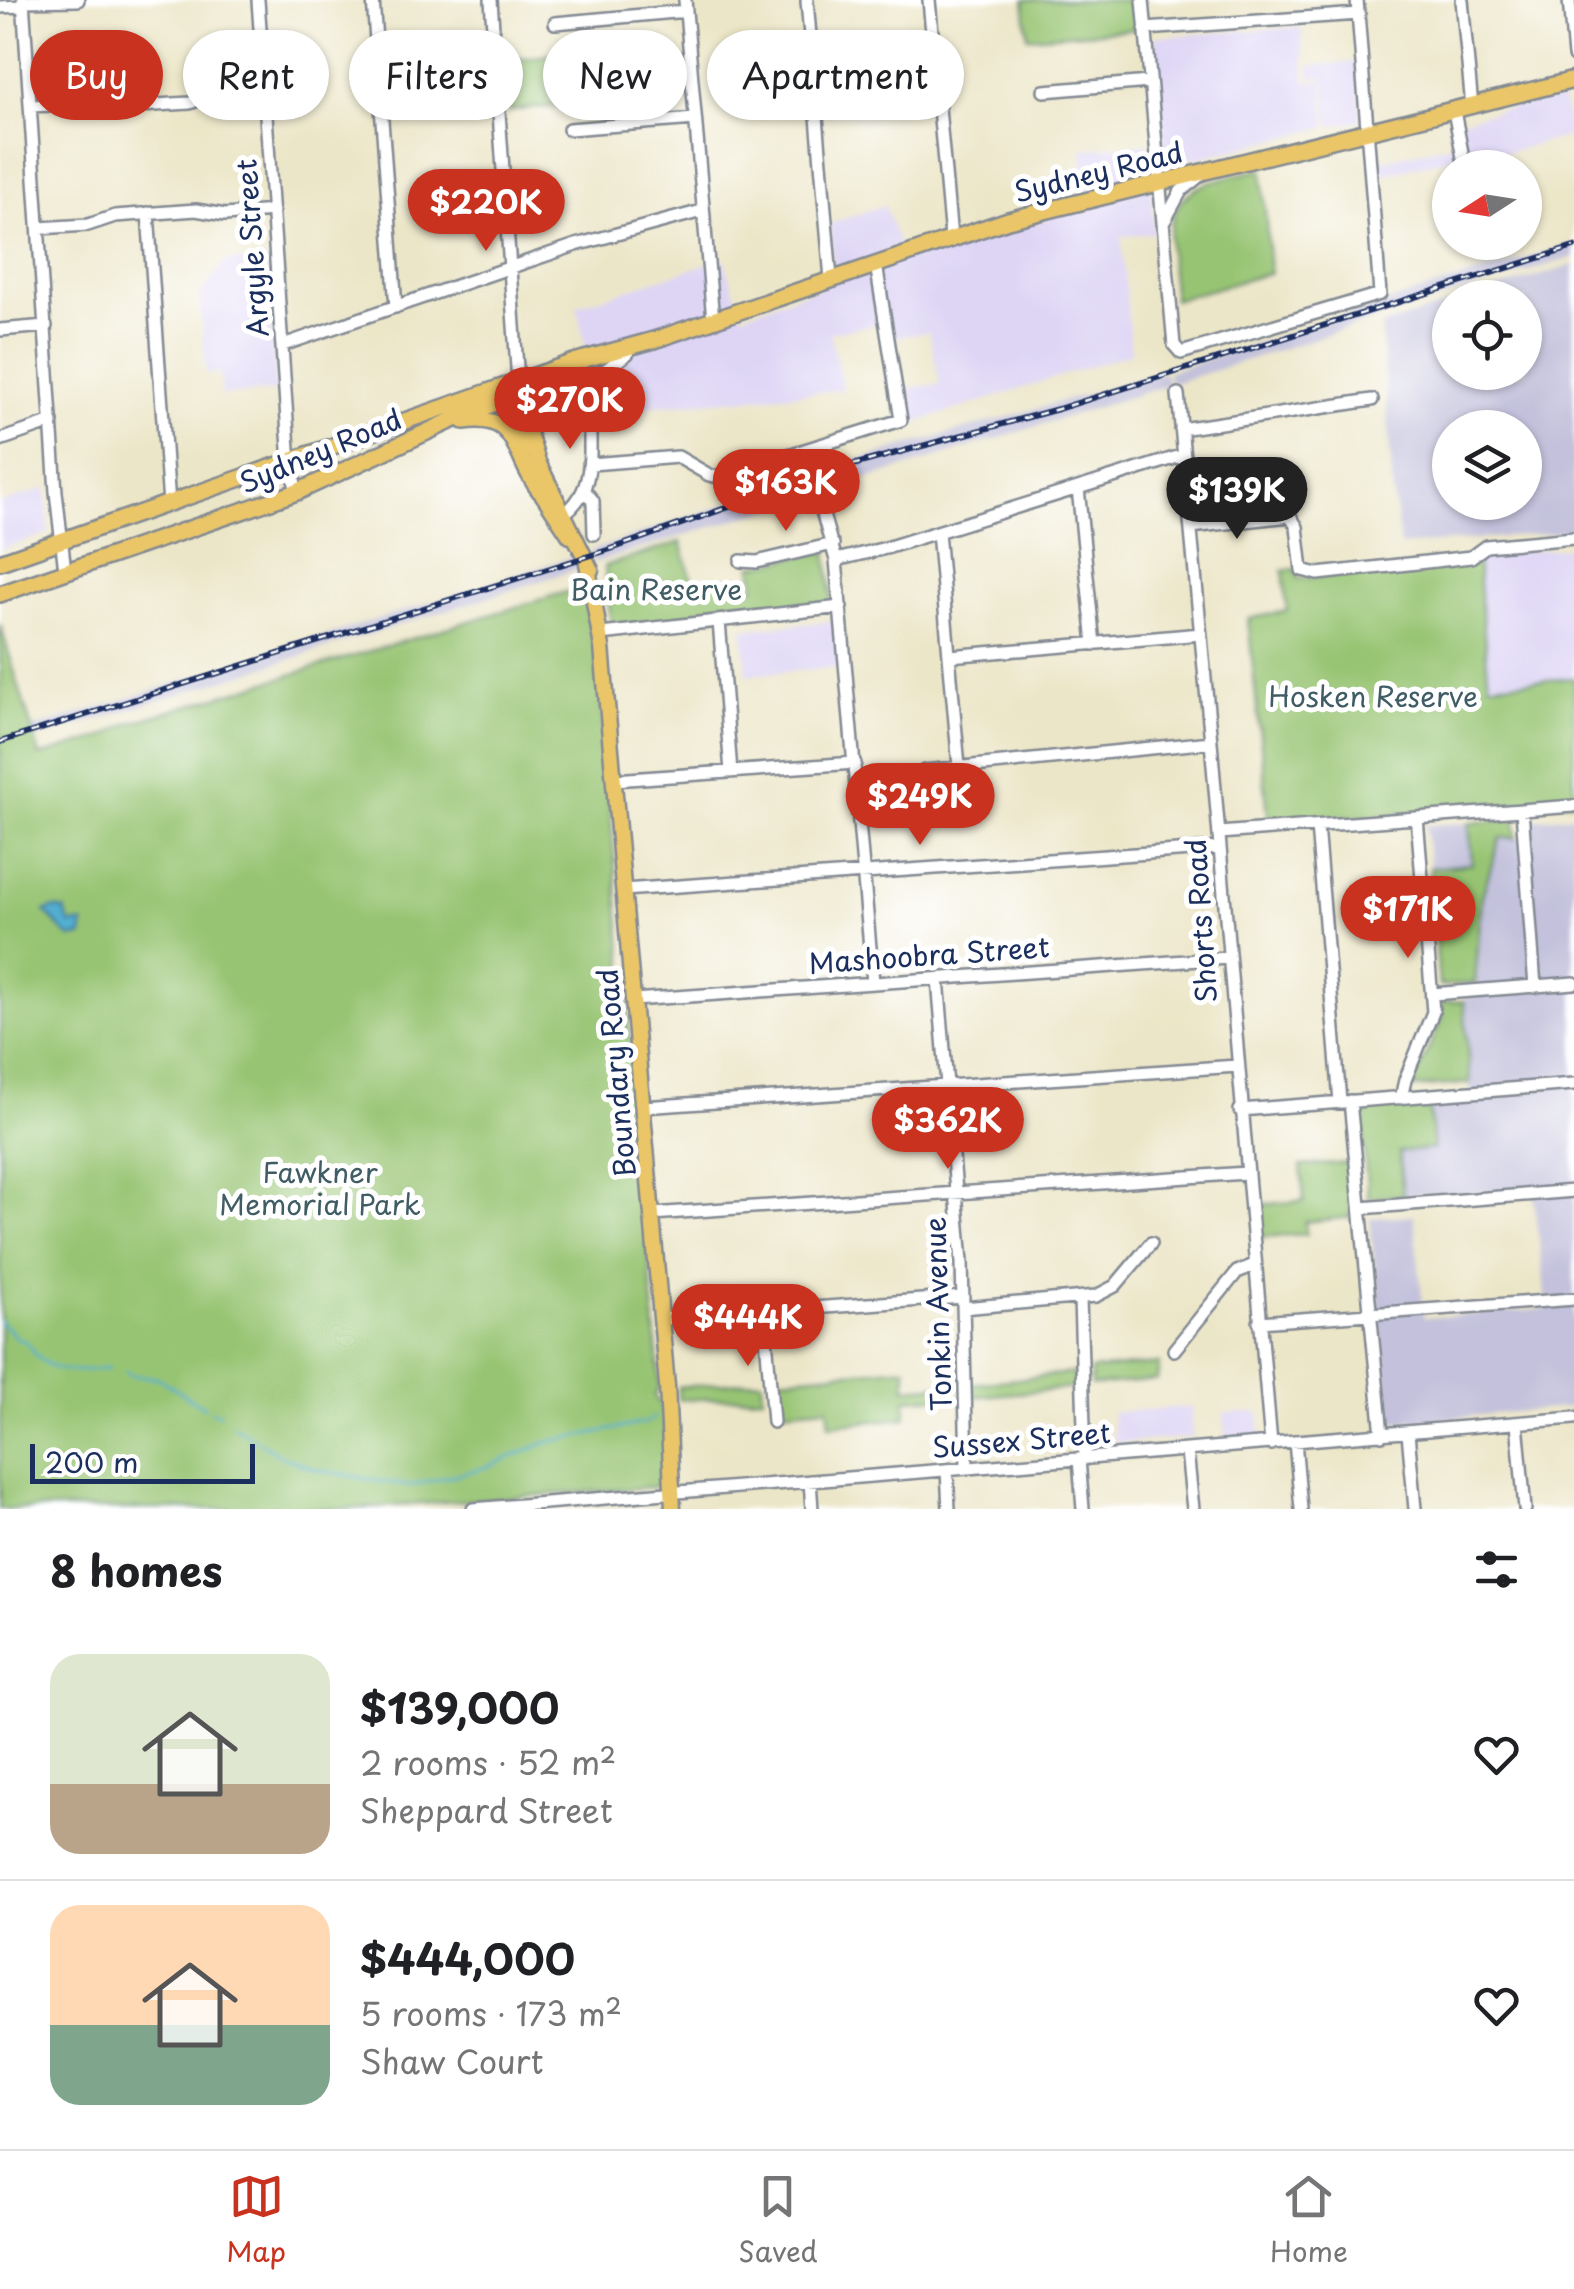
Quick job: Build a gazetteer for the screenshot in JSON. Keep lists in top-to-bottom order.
{
  "streets": {
    "highway": ["Sydney Road"],
    "main road": ["Boundary Road"],
    "street": [
      "Argyle Street",
      "Shorts Road",
      "Mashoobra Street",
      "Tonkin Avenue",
      "Sussex Street"
    ]
  },
  "crossings": [
    ["Sydney Road", "Argyle Street"],
    ["Sydney Road", "Boundary Road"],
    ["Shorts Road", "Mashoobra Street"],
    ["Shorts Road", "Sussex Street"],
    ["Mashoobra Street", "Boundary Road"],
    ["Mashoobra Street", "Tonkin Avenue"],
    ["Boundary Road", "Sussex Street"],
    ["Tonkin Avenue", "Sussex Street"]
  ],
  "parks": ["Bain Reserve", "Hosken Reserve", "Fawkner Memorial Park"],
  "scale_bar": "200 m",
  "north": "left",
  "page": {
    "chip": [
      "Buy",
      "Rent",
      "Filters",
      "New",
      "Apartment"
    ],
    "price": [
      "$220K",
      "$270K",
      "$163K",
      "$139K",
      "$249K",
      "$171K",
      "$362K",
      "$444K"
    ],
    "scale": "200 m",
    "heading": "8 homes",
    "list": [
      {
        "name": "$139,000",
        "note": "2 rooms · 52 m² · Sheppard Street"
      },
      {
        "name": "$444,000",
        "note": "5 rooms · 173 m² · Shaw Court"
      }
    ],
    "tabs": ["Map", "Saved", "Home"]
  }
}
